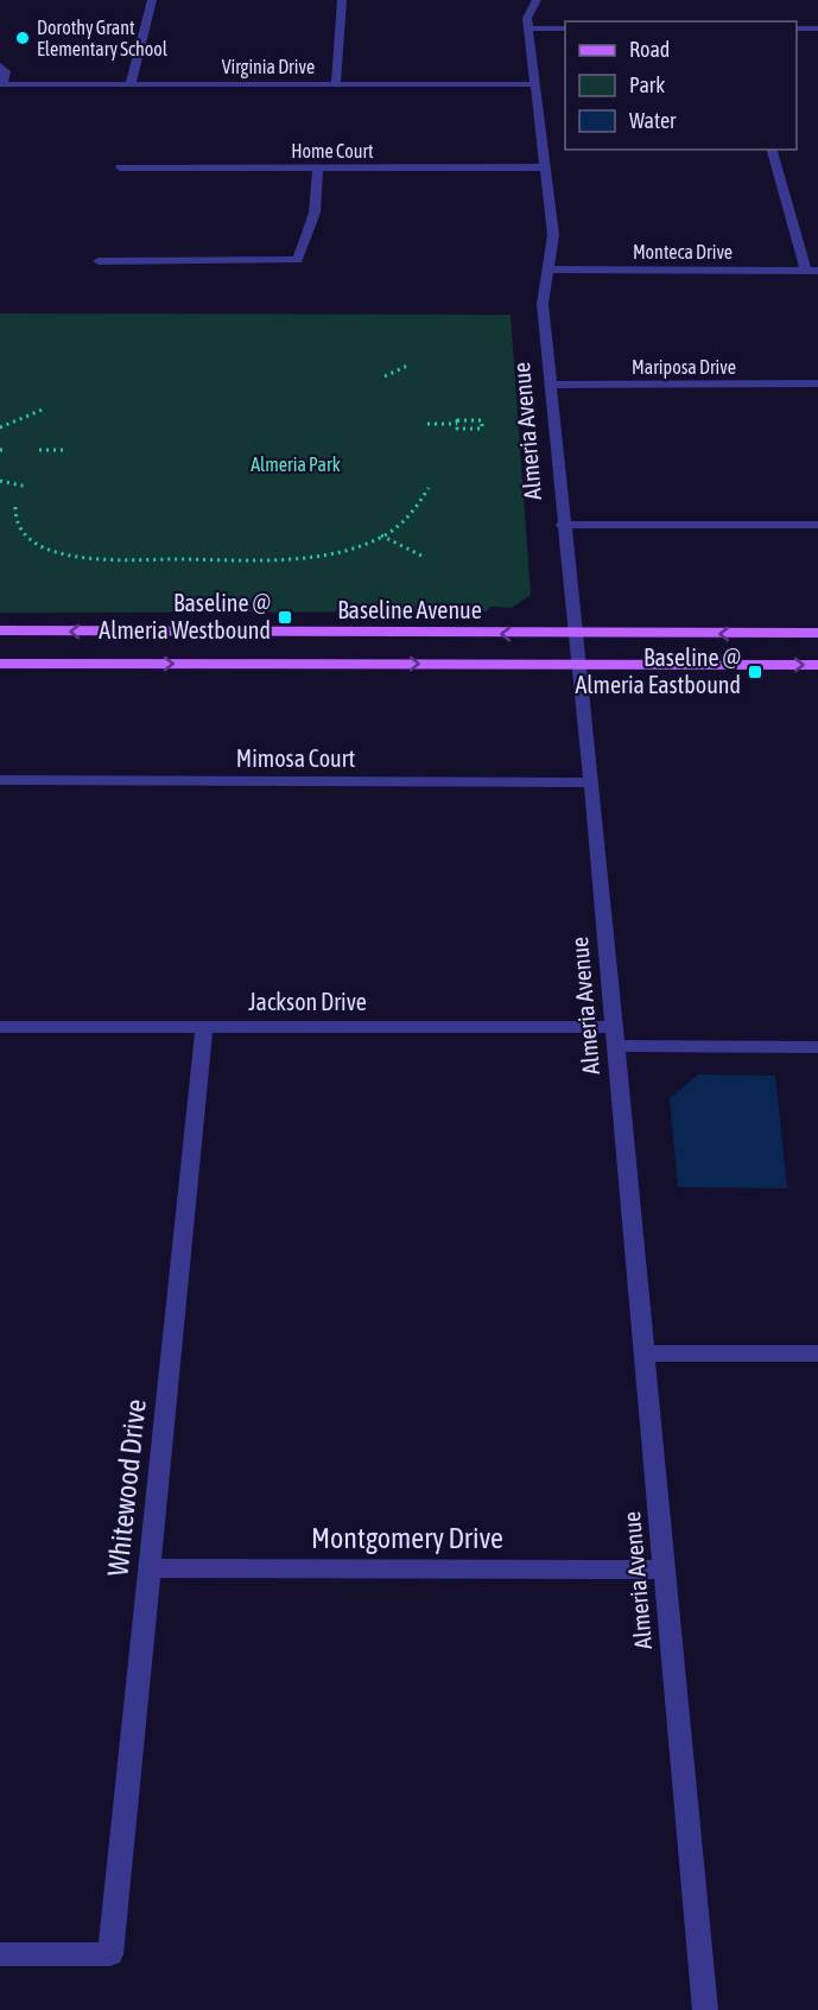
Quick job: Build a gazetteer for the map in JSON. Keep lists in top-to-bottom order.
{
  "streets": {
    "main road": ["Baseline Avenue"],
    "street": [
      "Virginia Drive",
      "Home Court",
      "Monteca Drive",
      "Mariposa Drive",
      "Almeria Avenue",
      "Mimosa Court",
      "Jackson Drive",
      "Whitewood Drive",
      "Montgomery Drive"
    ]
  },
  "crossings": [
    ["Virginia Drive", "Almeria Avenue"],
    ["Home Court", "Almeria Avenue"],
    ["Monteca Drive", "Almeria Avenue"],
    ["Mariposa Drive", "Almeria Avenue"],
    ["Almeria Avenue", "Baseline Avenue"],
    ["Almeria Avenue", "Mimosa Court"],
    ["Almeria Avenue", "Jackson Drive"],
    ["Almeria Avenue", "Montgomery Drive"],
    ["Jackson Drive", "Whitewood Drive"],
    ["Whitewood Drive", "Montgomery Drive"]
  ],
  "parks": ["Almeria Park"],
  "places": {
    "other": ["Dorothy Grant Elementary School"],
    "transit": ["Baseline @ Almeria Westbound", "Baseline @ Almeria Eastbound"]
  },
  "legend": ["Road", "Park", "Water"]
}
